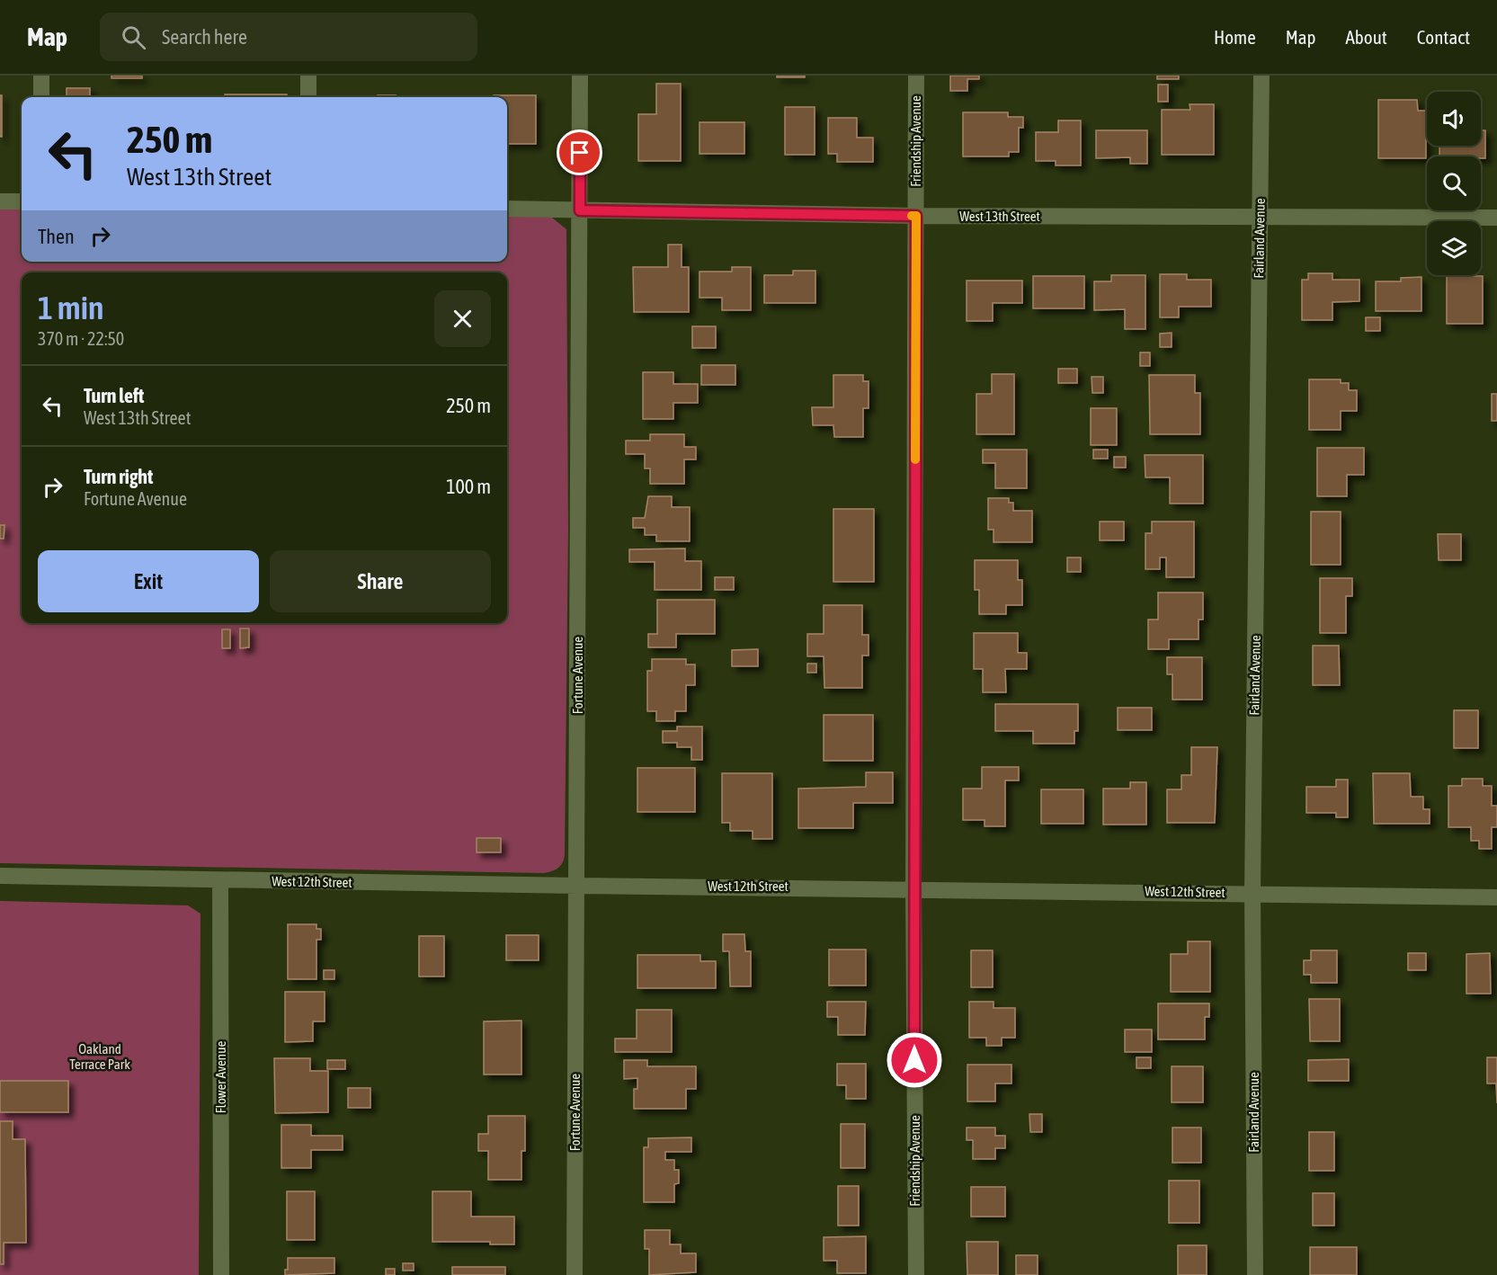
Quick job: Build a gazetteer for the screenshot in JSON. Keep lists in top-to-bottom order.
{
  "streets": {
    "street": [
      "Friendship Avenue",
      "West 13th Street",
      "Fairland Avenue",
      "Fortune Avenue",
      "West 12th Street",
      "Flower Avenue"
    ]
  },
  "crossings": [
    ["Friendship Avenue", "West 13th Street"],
    ["Friendship Avenue", "West 12th Street"],
    ["West 13th Street", "Fairland Avenue"],
    ["West 13th Street", "Fortune Avenue"],
    ["Fairland Avenue", "West 12th Street"],
    ["Fortune Avenue", "West 12th Street"],
    ["West 12th Street", "Flower Avenue"]
  ],
  "parks": ["Oakland Terrace Park"],
  "page": {
    "header": "Map",
    "search": "Search here",
    "nav": [
      "Home",
      "Map",
      "About",
      "Contact"
    ],
    "turn": ["250 m", "West 13th Street"],
    "then": "Then",
    "heading": ["1 min", "370 m · 22:50"],
    "list": [
      {
        "name": "Turn left",
        "note": "West 13th Street",
        "value": "250 m"
      },
      {
        "name": "Turn right",
        "note": "Fortune Avenue",
        "value": "100 m"
      }
    ],
    "buttons": ["Exit", "Share"]
  }
}
